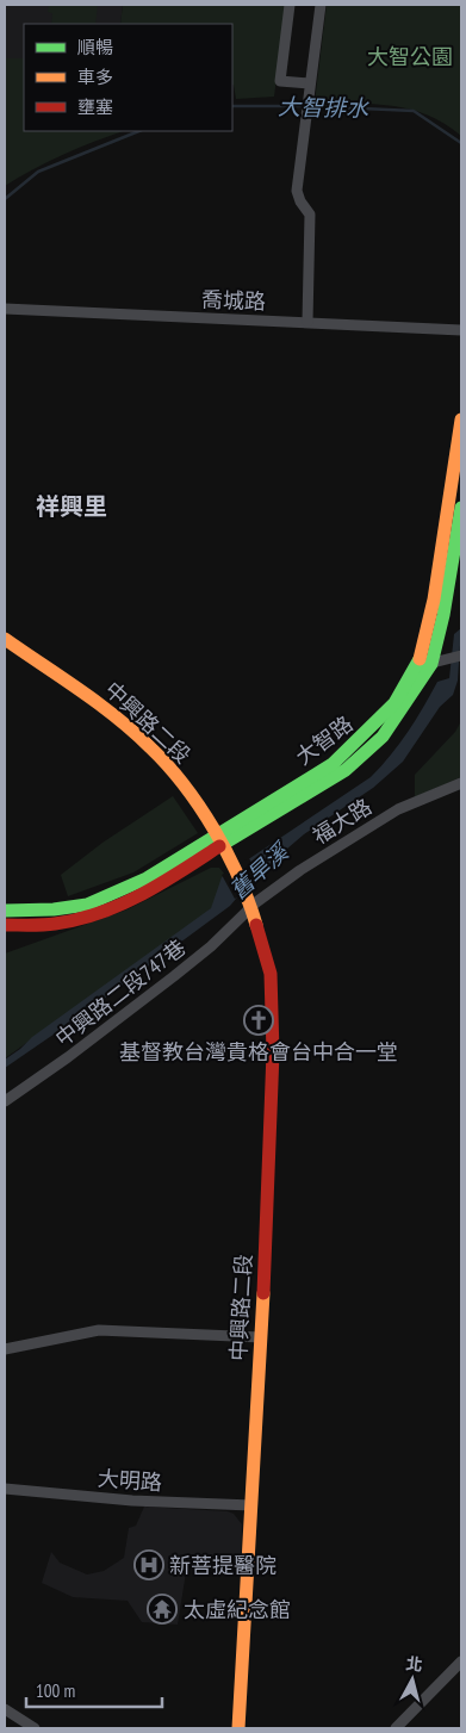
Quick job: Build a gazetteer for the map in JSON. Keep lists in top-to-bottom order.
{
  "streets": {
    "street": [
      "喬城路",
      "中興路二段",
      "大智路",
      "福大路",
      "中興路二段747巷",
      "大明路"
    ]
  },
  "crossings": [
    ["中興路二段", "大智路"],
    ["中興路二段", "福大路"],
    ["中興路二段", "中興路二段747巷"],
    ["中興路二段", "大明路"],
    ["福大路", "中興路二段747巷"]
  ],
  "districts": ["祥興里"],
  "water": ["大智排水", "舊旱溪"],
  "parks": ["大智公園"],
  "places": {
    "church": ["基督教台灣貴格會台中合一堂"],
    "hospital": ["新菩提醫院"],
    "temple": ["太虛紀念館"]
  },
  "legend": ["順暢", "車多", "壅塞"],
  "scale_bar": "100 m",
  "north": "top"
}
